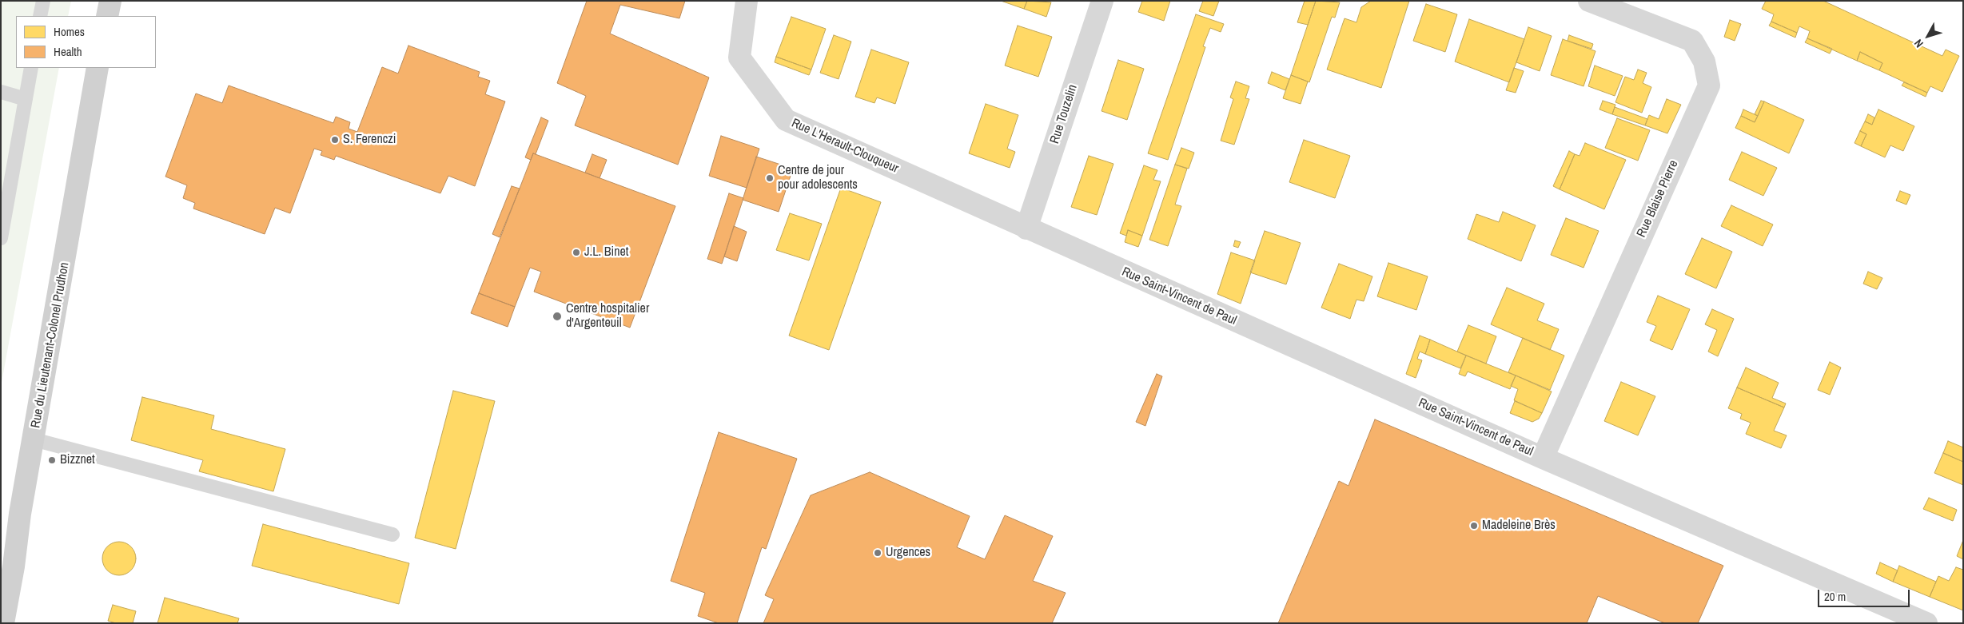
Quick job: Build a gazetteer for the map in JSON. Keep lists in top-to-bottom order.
{
  "streets": {
    "main road": ["Rue du Lieutenant-Colonel Prudhon"],
    "street": [
      "Rue Touzelin",
      "Rue L'Herault-Clouqueur",
      "Rue Blaise Pierre",
      "Rue Saint-Vincent de Paul"
    ]
  },
  "crossings": [
    ["Rue Touzelin", "Rue L'Herault-Clouqueur"],
    ["Rue Touzelin", "Rue Saint-Vincent de Paul"],
    ["Rue L'Herault-Clouqueur", "Rue Saint-Vincent de Paul"],
    ["Rue Blaise Pierre", "Rue Saint-Vincent de Paul"]
  ],
  "places": [
    "S. Ferenczi",
    "Centre de jour pour adolescents",
    "J.L. Binet",
    "Centre hospitalier d'Argenteuil",
    "Bizznet",
    "Madeleine Brès",
    "Urgences"
  ],
  "legend": ["Homes", "Health"],
  "scale_bar": "20 m",
  "north": "bottom left"
}
